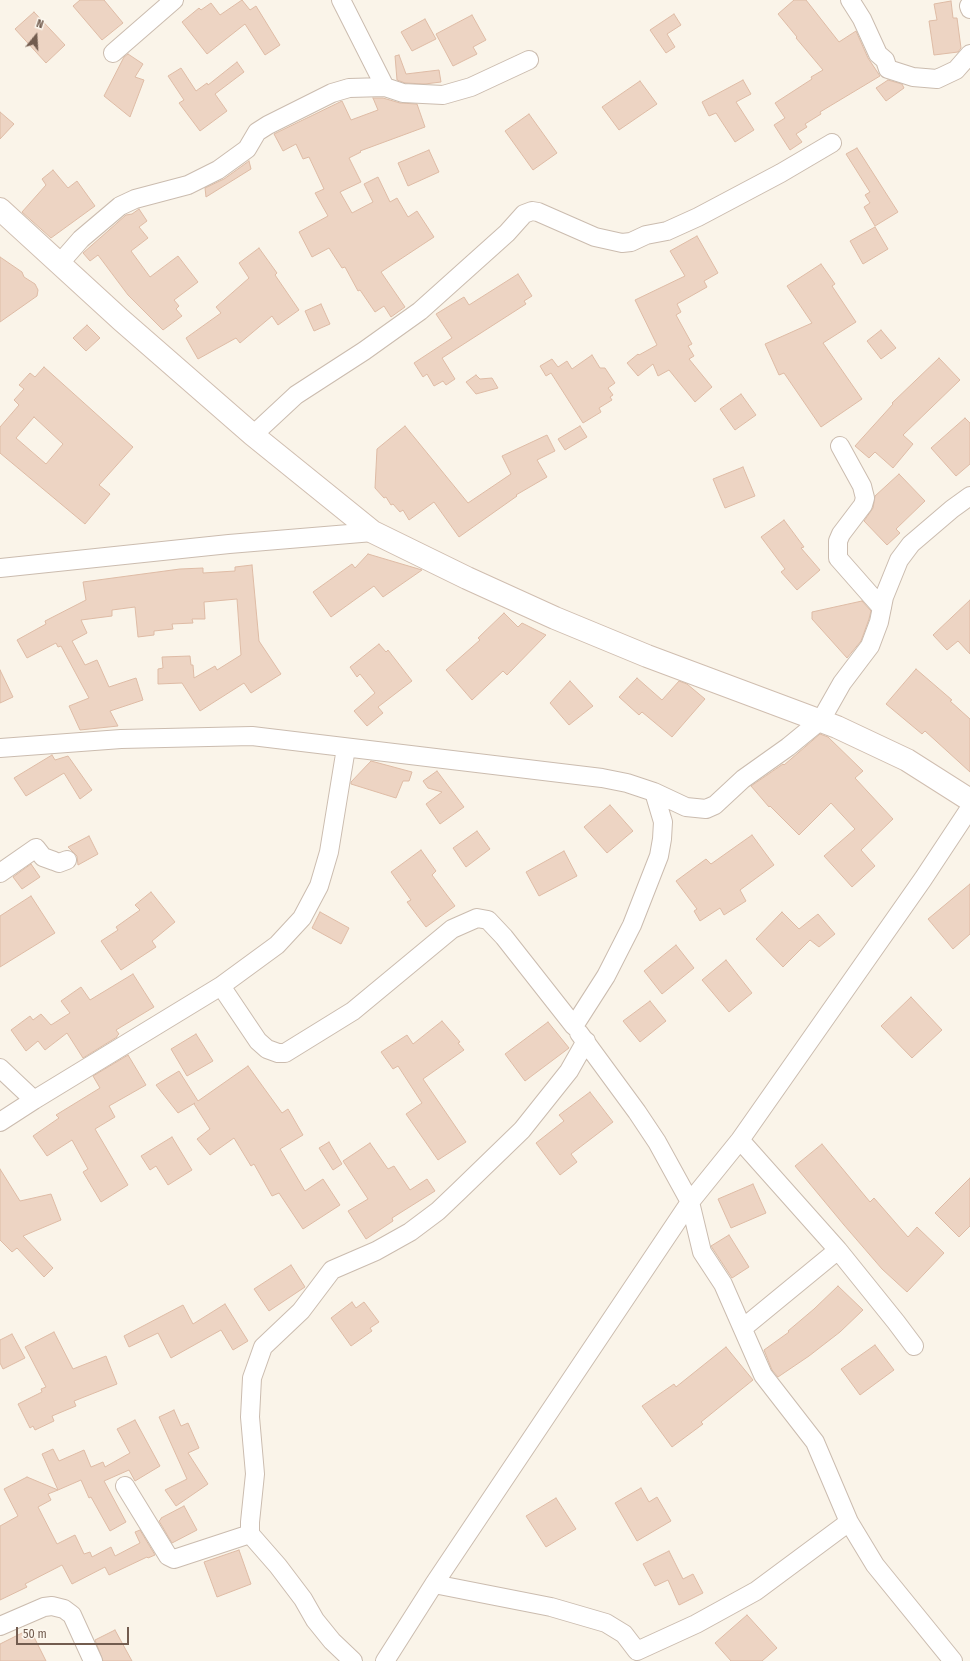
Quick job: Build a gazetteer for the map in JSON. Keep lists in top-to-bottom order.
{
  "scale_bar": "50 m",
  "north": "top"
}
